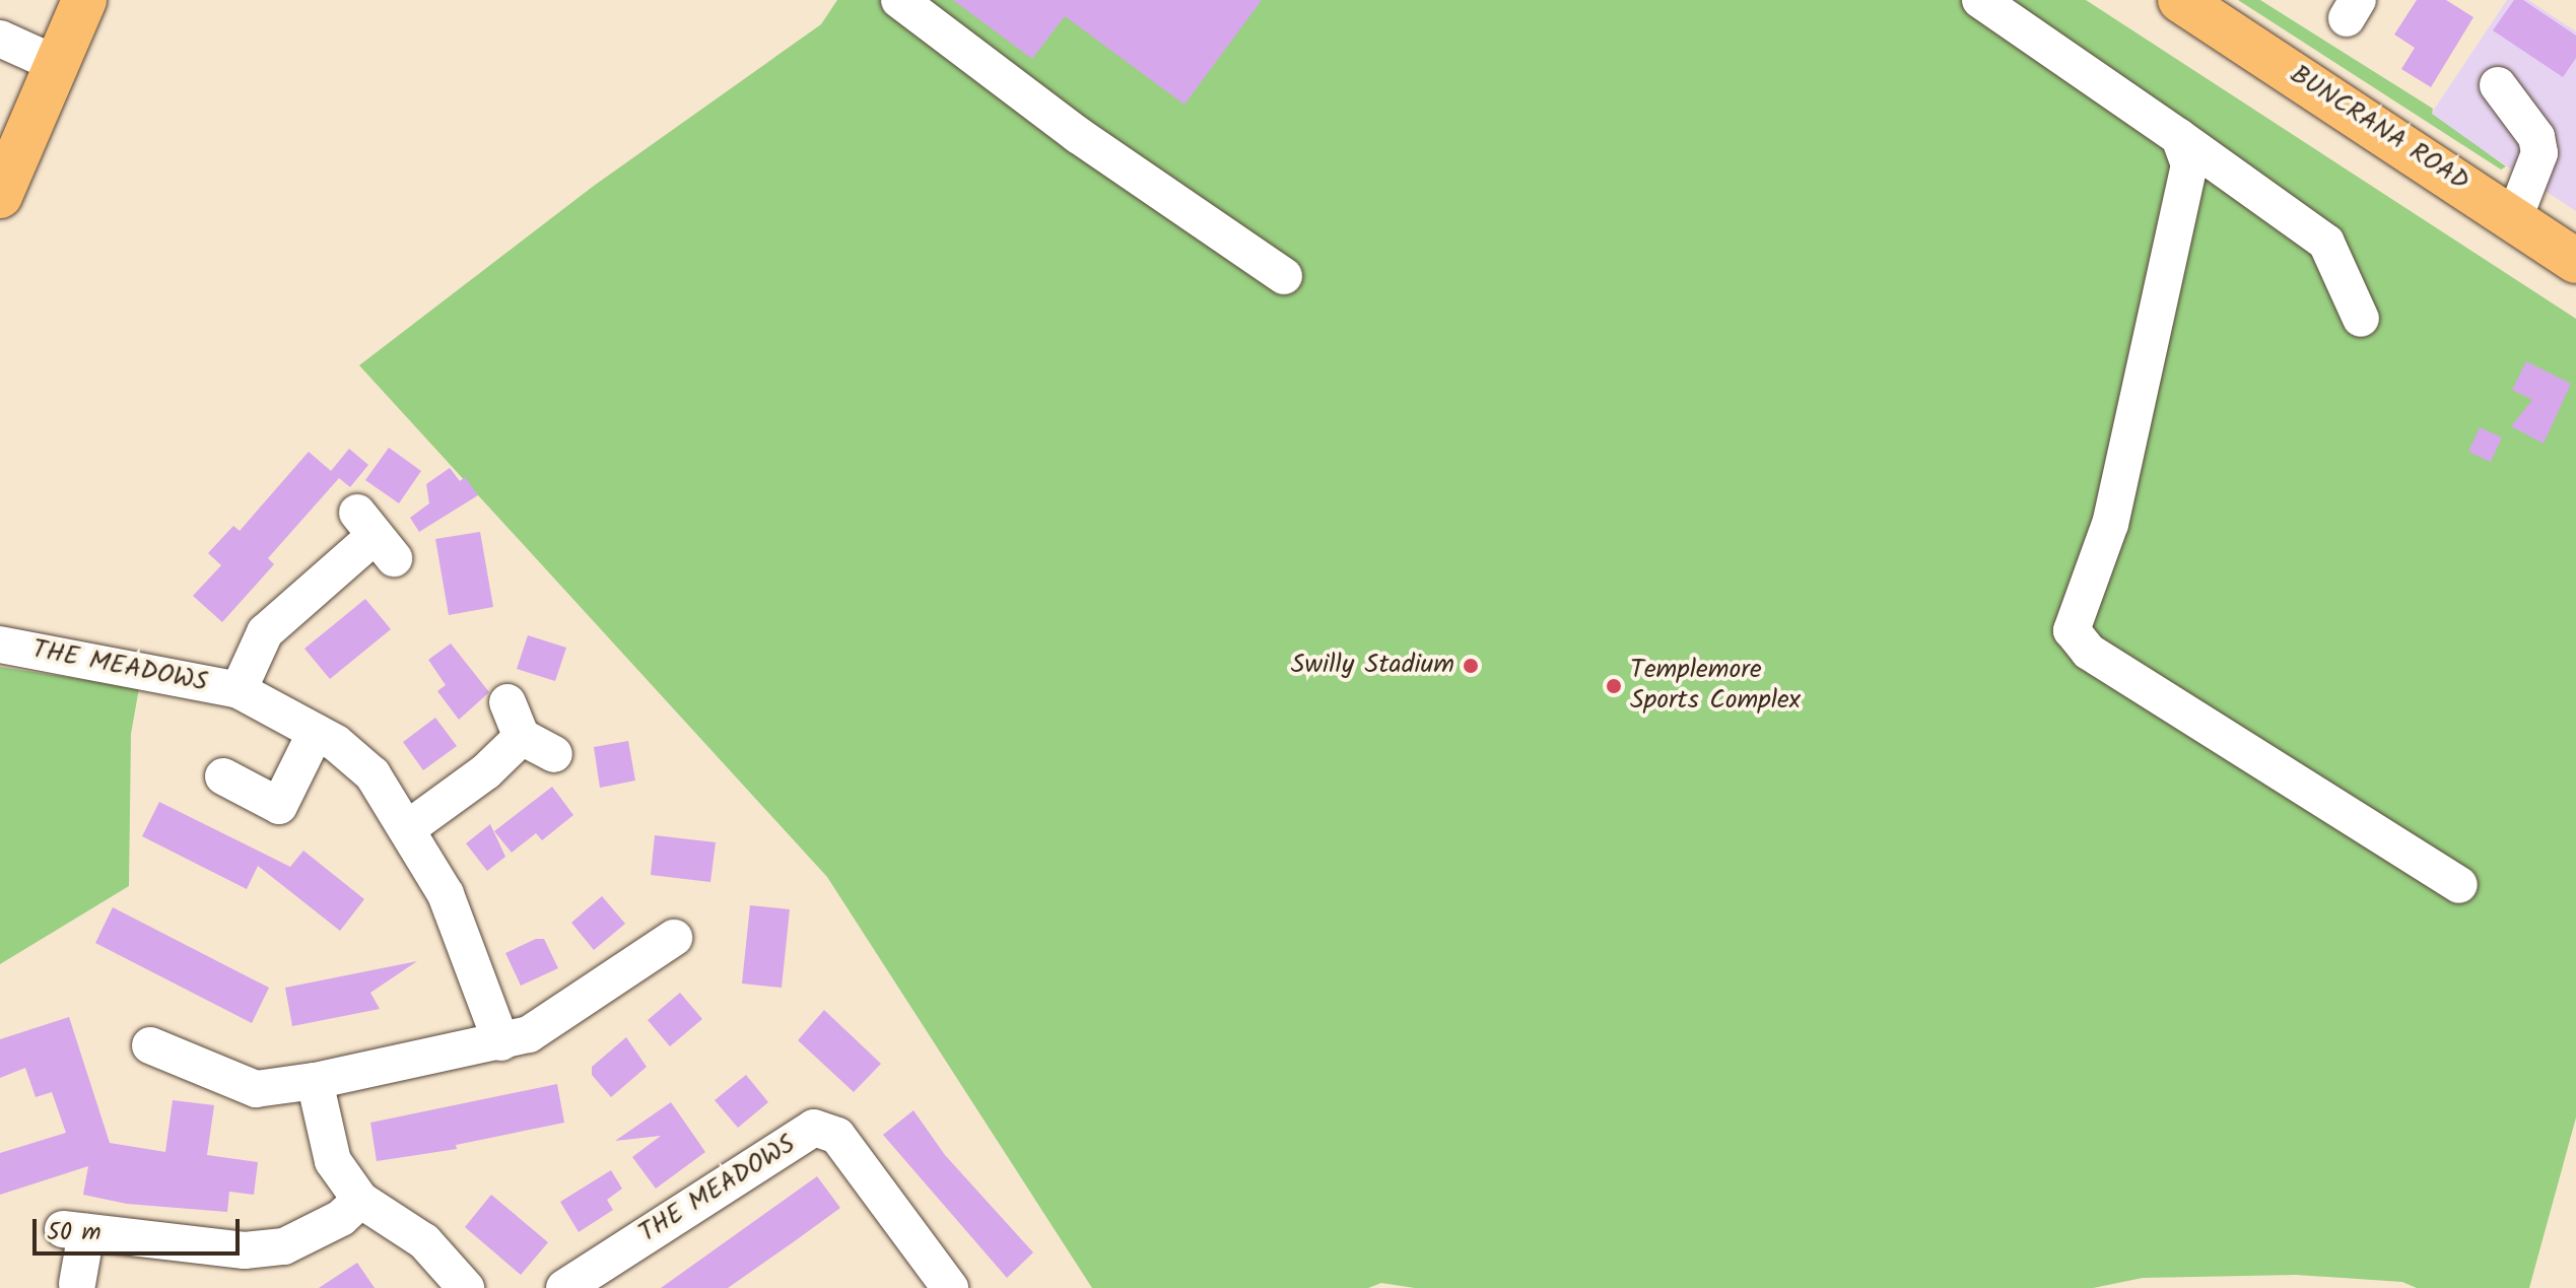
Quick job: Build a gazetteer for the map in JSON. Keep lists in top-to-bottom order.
{
  "streets": {
    "main road": ["BUNCRANA ROAD"],
    "street": ["THE MEADOWS"]
  },
  "places": ["Swilly Stadium", "Templemore Sports Complex"],
  "scale_bar": "50 m"
}
